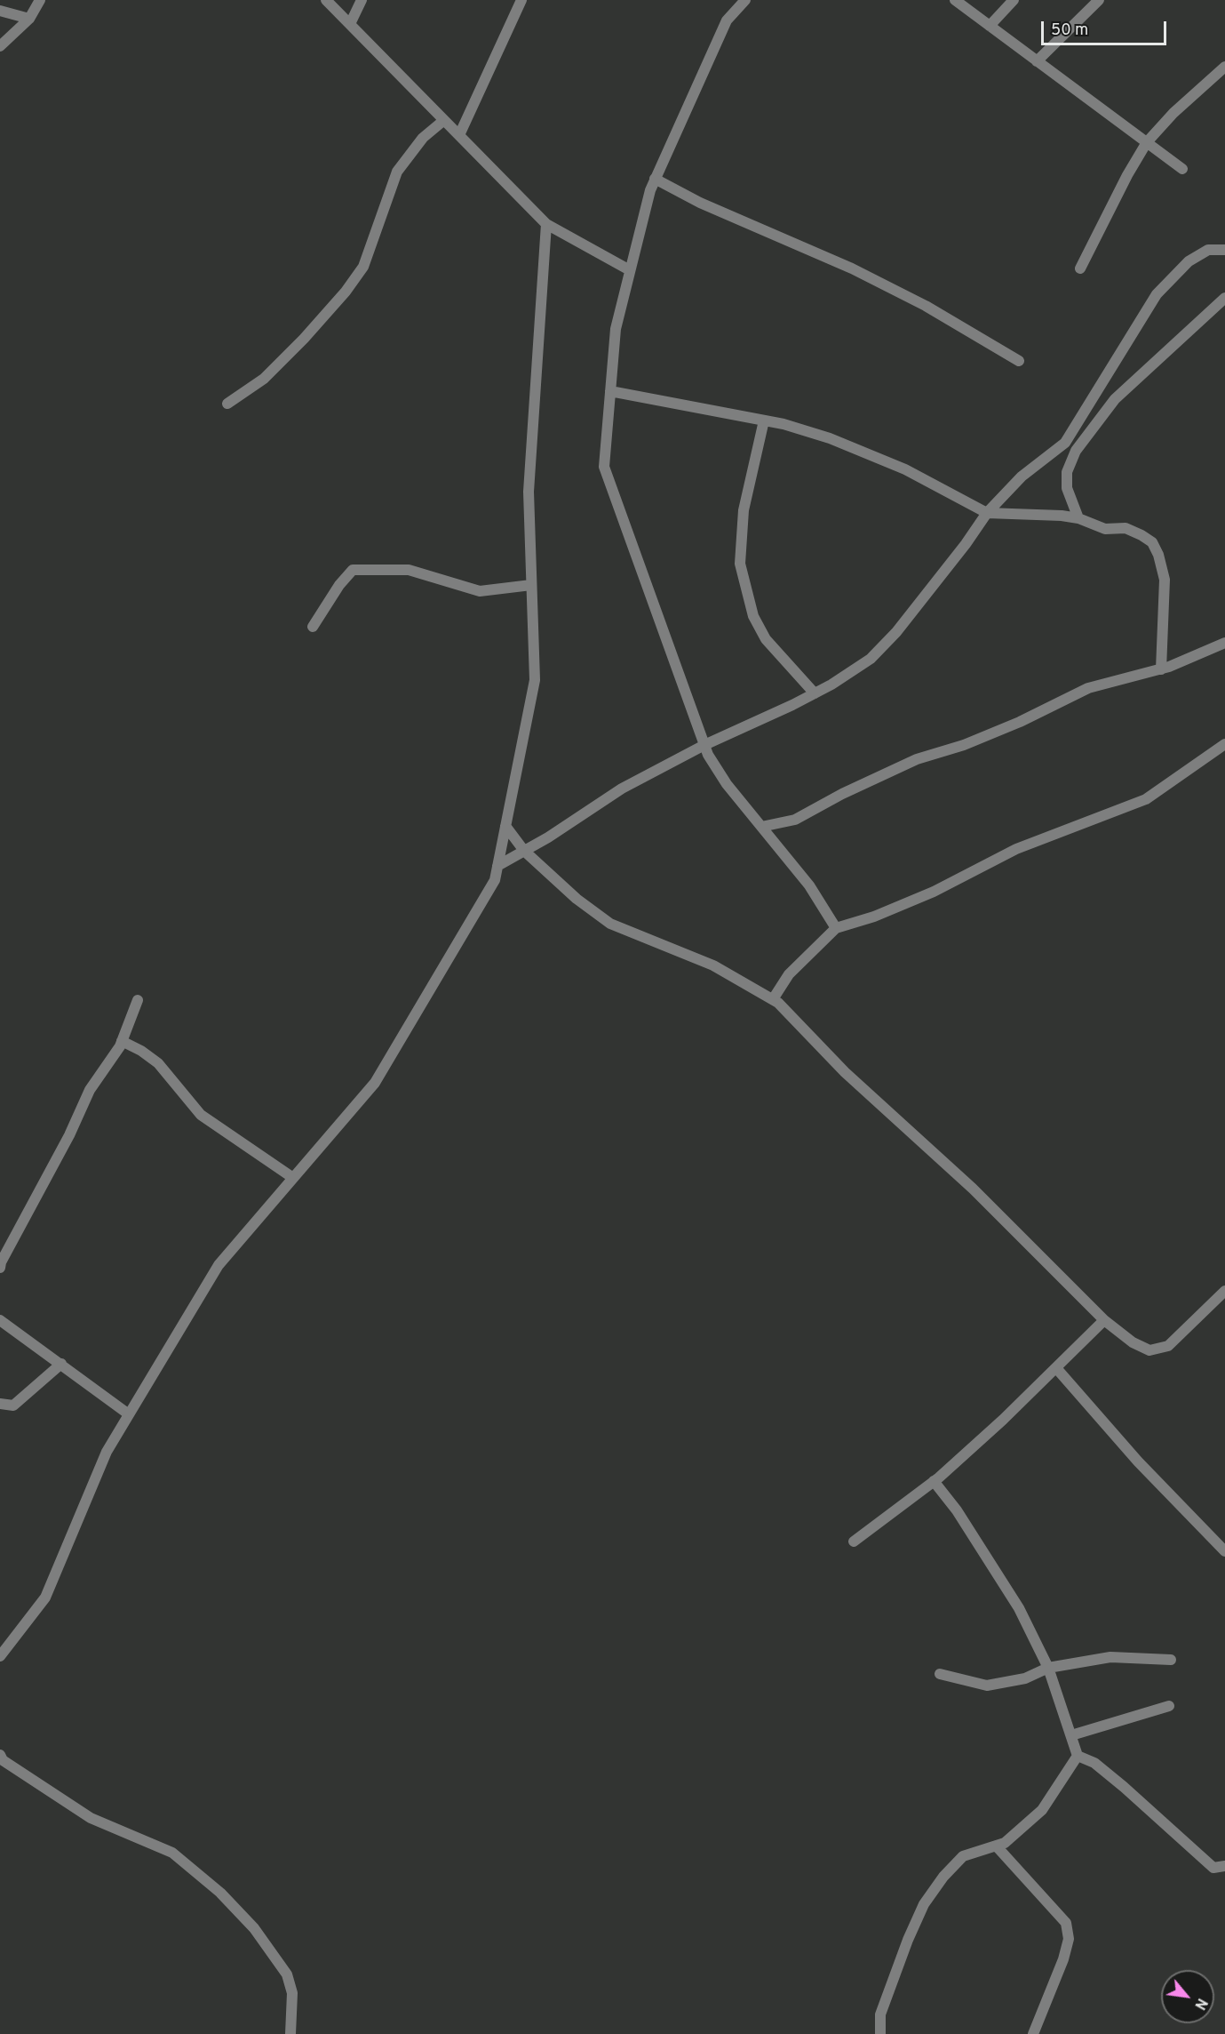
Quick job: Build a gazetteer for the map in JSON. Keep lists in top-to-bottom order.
{
  "scale_bar": "50 m",
  "north": "bottom right"
}
